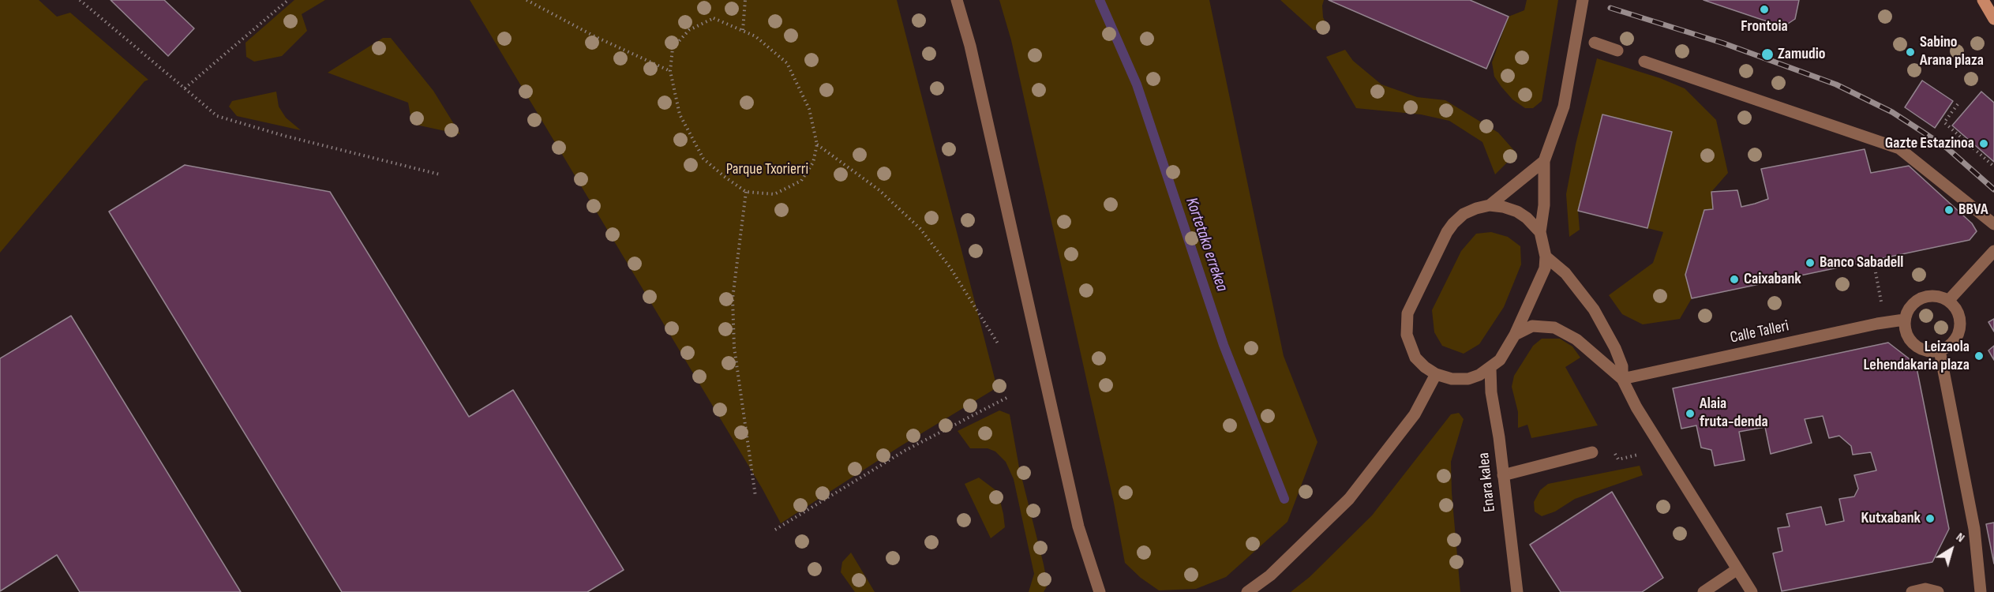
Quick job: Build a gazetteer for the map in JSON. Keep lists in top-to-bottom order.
{
  "streets": {
    "street": ["Calle Talleri", "Enara kalea"]
  },
  "water": ["Kortetako errekea"],
  "parks": ["Parque Txorierri"],
  "places": [
    "Frontoia",
    "Sabino Arana plaza",
    "Zamudio",
    "Gazte Estazinoa",
    "BBVA",
    "Banco Sabadell",
    "Caixabank",
    "Leizaola Lehendakaria plaza",
    "Alaia fruta-denda",
    "Kutxabank"
  ],
  "north": "top right"
}
